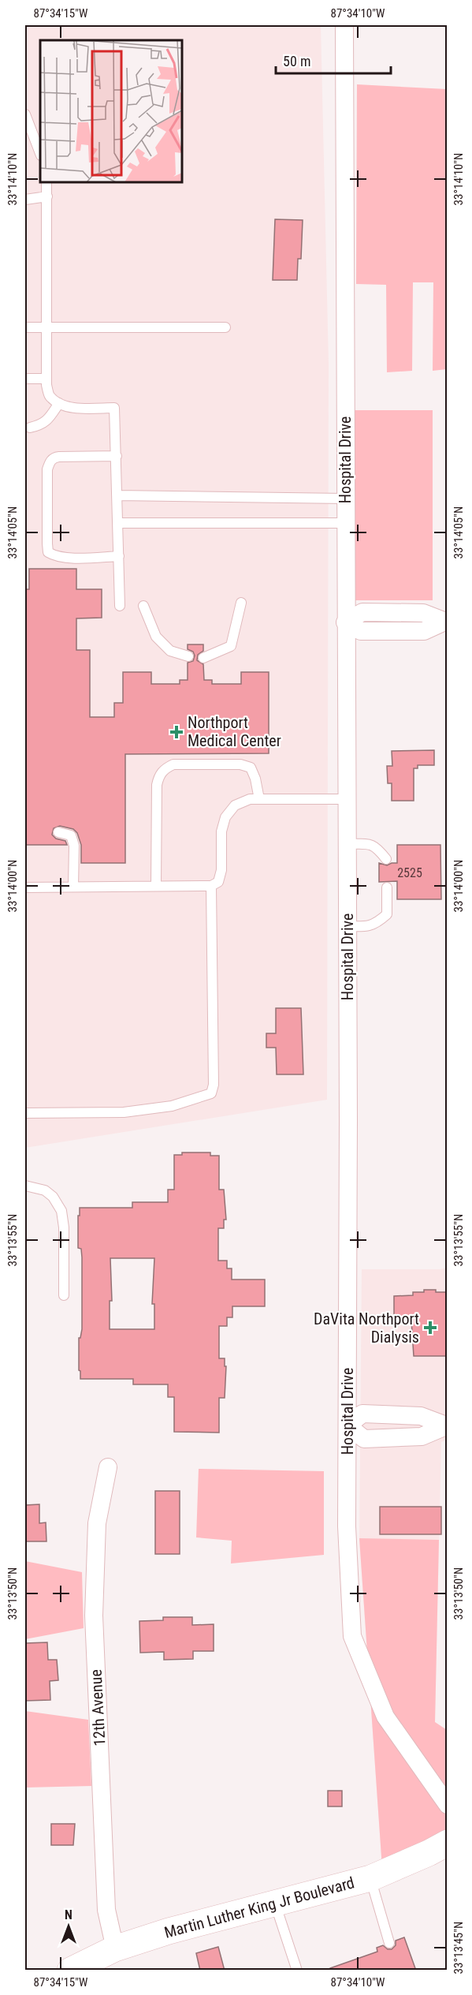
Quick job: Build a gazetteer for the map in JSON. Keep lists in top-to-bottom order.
{
  "streets": {
    "main road": ["Martin Luther King Jr Boulevard"],
    "street": ["Hospital Drive", "12th Avenue"]
  },
  "crossings": [
    ["12th Avenue", "Martin Luther King Jr Boulevard"]
  ],
  "places": {
    "health": ["Northport Medical Center", "DaVita Northport Dialysis"]
  },
  "house_numbers": ["2525"],
  "scale_bar": "50 m",
  "north": "top",
  "coordinates": [
    "87°34'15\"W",
    "87°34'10\"W",
    "33°14'10\"N",
    "33°14'05\"N",
    "33°14'00\"N",
    "33°13'55\"N",
    "33°13'50\"N",
    "33°13'45\"N"
  ]
}
